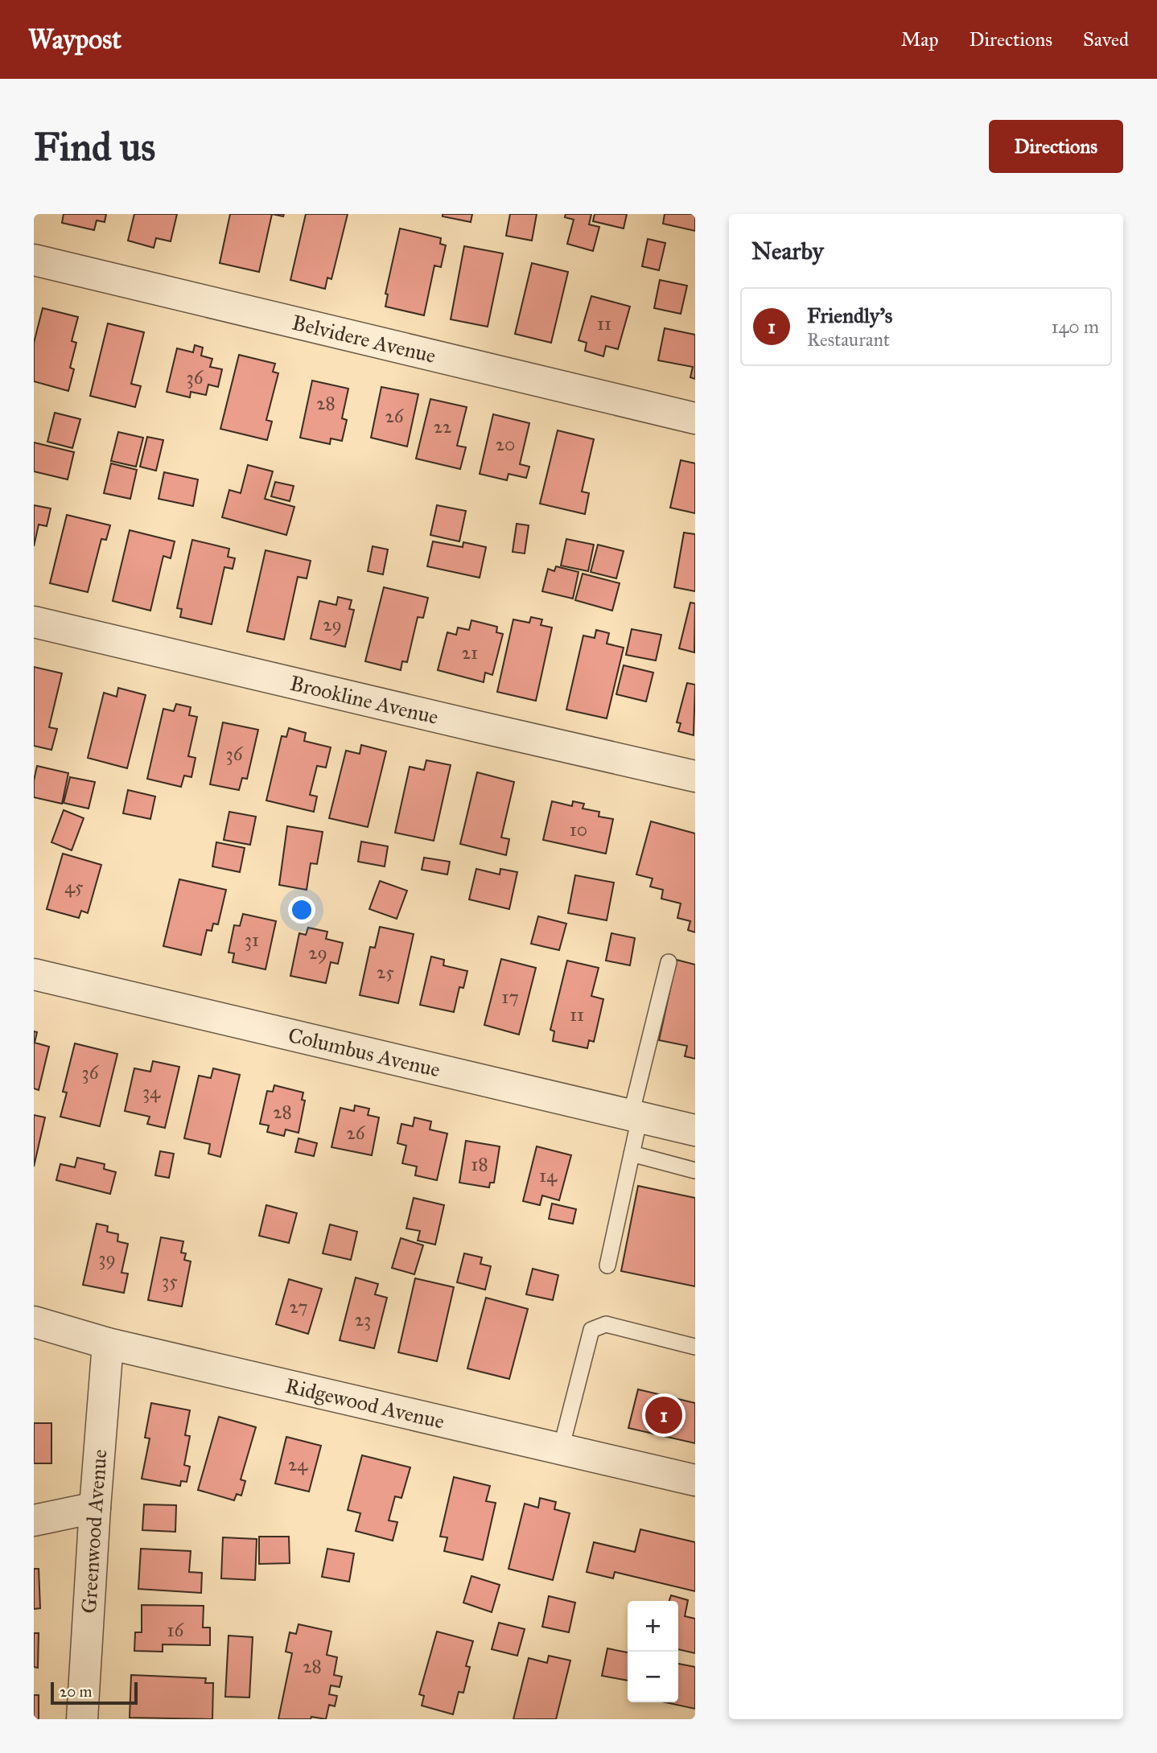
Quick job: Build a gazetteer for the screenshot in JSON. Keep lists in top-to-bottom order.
{
  "streets": {
    "street": [
      "Belvidere Avenue",
      "Brookline Avenue",
      "Columbus Avenue",
      "Ridgewood Avenue",
      "Greenwood Avenue"
    ]
  },
  "crossings": [
    ["Ridgewood Avenue", "Greenwood Avenue"]
  ],
  "house_numbers": [
    "11",
    "36",
    "28",
    "26",
    "22",
    "20",
    "29",
    "21",
    "36",
    "10",
    "45",
    "31",
    "29",
    "25",
    "17",
    "11",
    "36",
    "34",
    "28",
    "26",
    "18",
    "14",
    "39",
    "35",
    "27",
    "23",
    "24",
    "16",
    "28"
  ],
  "scale_bar": "20 m",
  "page": {
    "header": "Waypost",
    "nav": ["Map", "Directions", "Saved"],
    "buttons": "Directions",
    "title": "Find us",
    "heading": "Nearby",
    "list": [
      {
        "mark": "1",
        "name": "Friendly's",
        "note": "Restaurant",
        "value": "140 m"
      }
    ],
    "pins": "1",
    "map_buttons": ["+", "−"],
    "scale": "20 m"
  }
}
